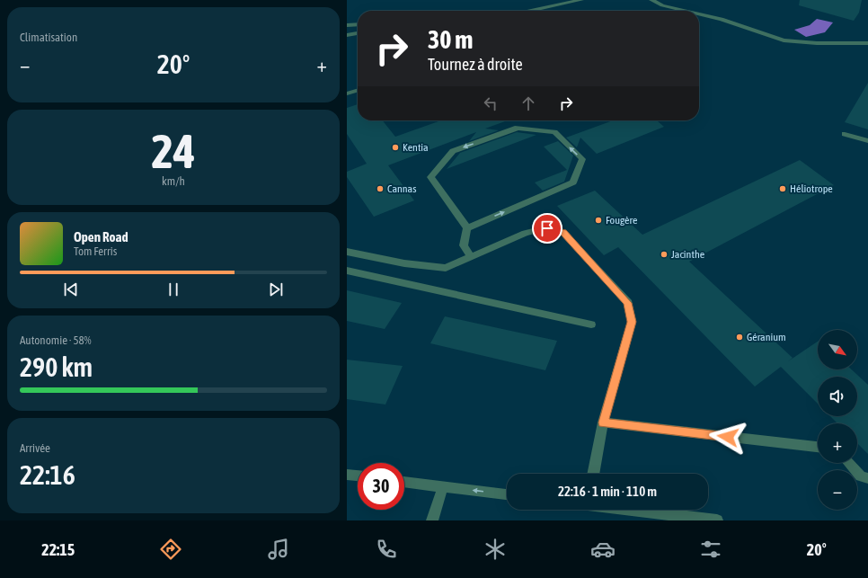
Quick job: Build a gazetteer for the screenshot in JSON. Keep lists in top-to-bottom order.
{
  "places": [
    "Kentia",
    "Cannas",
    "Héliotrope",
    "Fougère",
    "Jacinthe",
    "Géranium"
  ],
  "north": "bottom right",
  "page": {
    "tile": [
      "Climatisation",
      ["24", "km/h"],
      ["Autonomie · 58%", "290 km"],
      ["Arrivée", "22:16"]
    ],
    "turn": ["30 m", "Tournez à droite"],
    "heat": ["−", "20°", "+"],
    "song": ["Open Road", "Tom Ferris"],
    "map_buttons": ["+", "−"],
    "limit": "30",
    "trip": "22:16 · 1 min · 110 m",
    "tabs": ["22:15", "20°"]
  }
}
